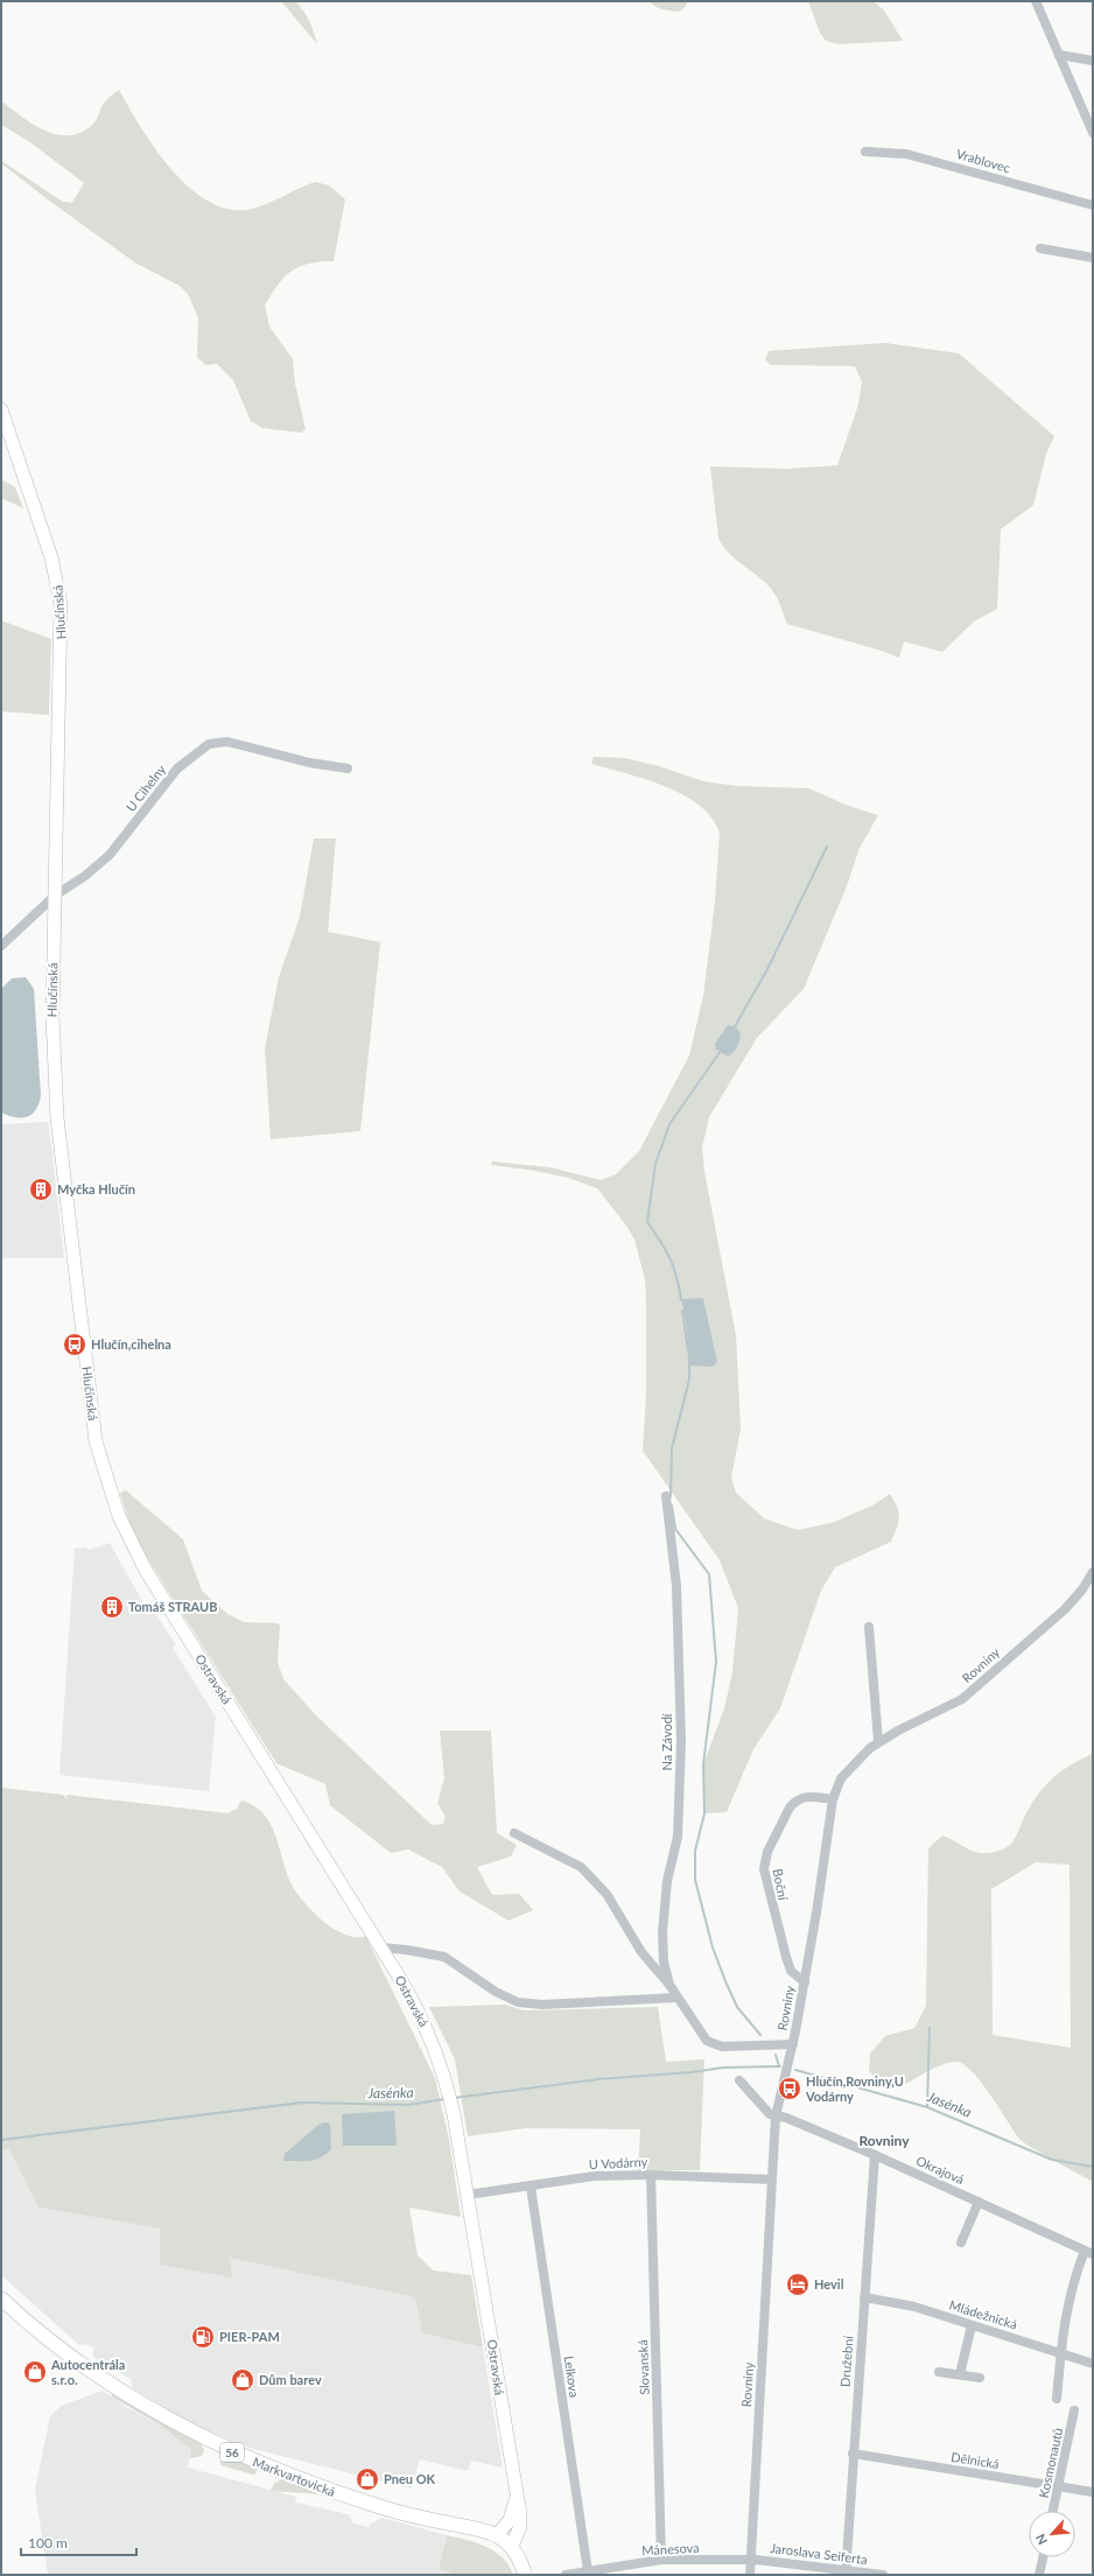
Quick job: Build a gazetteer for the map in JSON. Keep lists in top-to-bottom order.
{
  "streets": {
    "main road": ["56", "Markvartovická"],
    "street": [
      "Vrablovec",
      "Hlučínská",
      "U Cihelny",
      "Rovniny",
      "Ostravská",
      "Na Závodí",
      "Boční",
      "U Vodárny",
      "Okrajová",
      "Mládežnická",
      "Družební",
      "Slovanská",
      "Lelkova",
      "Dělnická",
      "Kosmonautů",
      "Mánesova",
      "Jaroslava Seiferta"
    ]
  },
  "crossings": [
    ["Hlučínská", "U Cihelny"],
    ["Hlučínská", "Ostravská"],
    ["Rovniny", "Na Závodí"],
    ["Rovniny", "Boční"],
    ["Rovniny", "U Vodárny"],
    ["Rovniny", "Okrajová"],
    ["Rovniny", "Mánesova"],
    ["Rovniny", "Jaroslava Seiferta"],
    ["Ostravská", "U Vodárny"],
    ["Ostravská", "Markvartovická"],
    ["U Vodárny", "Slovanská"],
    ["U Vodárny", "Lelkova"],
    ["Okrajová", "Družební"],
    ["Mládežnická", "Družební"],
    ["Družební", "Dělnická"],
    ["Družební", "Jaroslava Seiferta"],
    ["Slovanská", "Mánesova"],
    ["Lelkova", "Mánesova"],
    ["Dělnická", "Kosmonautů"],
    ["Mánesova", "Jaroslava Seiferta"]
  ],
  "districts": ["Rovniny"],
  "water": ["Jasénka"],
  "places": {
    "building": ["Myčka Hlučín", "Tomáš STRAUB"],
    "bus stop": ["Hlučín,cihelna", "Hlučín,Rovniny,U Vodárny"],
    "hotel": ["Hevil"],
    "fuel station": ["PIER-PAM"],
    "shop": ["Autocentrála s.r.o.", "Dům barev", "Pneu OK"]
  },
  "scale_bar": "100 m",
  "north": "bottom left"
}
